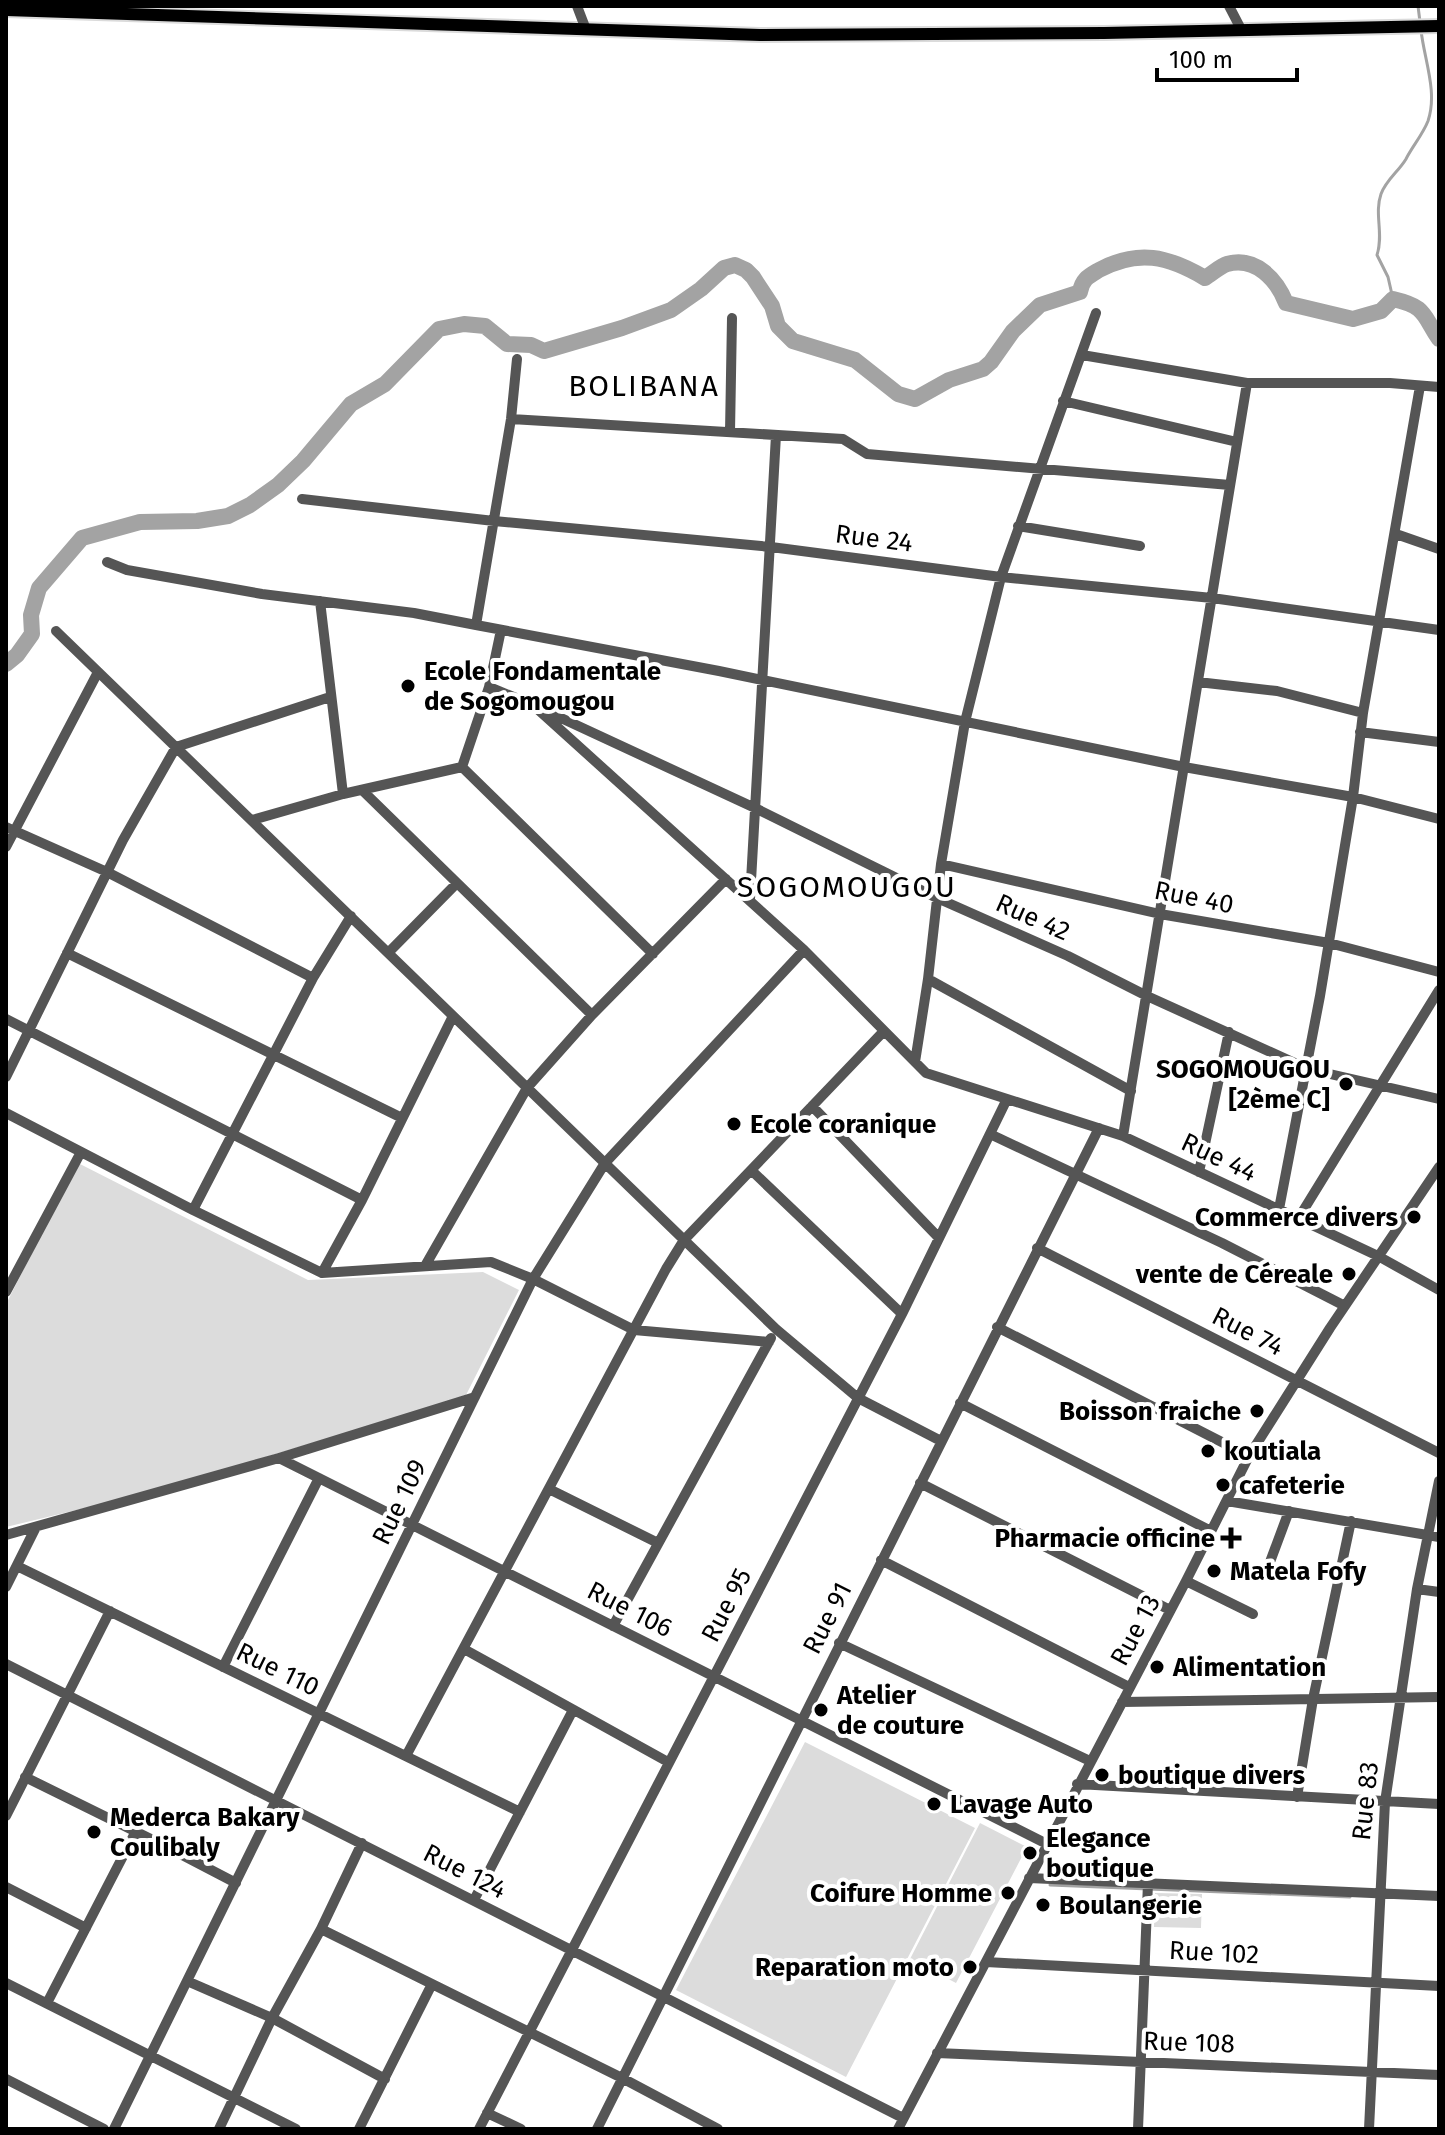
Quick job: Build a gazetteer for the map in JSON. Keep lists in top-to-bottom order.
{
  "streets": {
    "street": [
      "Rue 24",
      "Rue 40",
      "Rue 42",
      "Rue 44",
      "Rue 74",
      "Rue 109",
      "Rue 95",
      "Rue 106",
      "Rue 91",
      "Rue 13",
      "Rue 110",
      "Rue 83",
      "Rue 124",
      "Rue 102",
      "Rue 108"
    ]
  },
  "crossings": [
    ["Rue 42", "Rue 44"],
    ["Rue 42", "Rue 109"],
    ["Rue 44", "Rue 95"],
    ["Rue 44", "Rue 91"],
    ["Rue 44", "Rue 13"],
    ["Rue 74", "Rue 91"],
    ["Rue 74", "Rue 13"],
    ["Rue 109", "Rue 106"],
    ["Rue 109", "Rue 110"],
    ["Rue 109", "Rue 124"],
    ["Rue 95", "Rue 106"],
    ["Rue 95", "Rue 124"],
    ["Rue 106", "Rue 91"],
    ["Rue 106", "Rue 13"],
    ["Rue 91", "Rue 124"],
    ["Rue 13", "Rue 124"],
    ["Rue 13", "Rue 102"],
    ["Rue 13", "Rue 108"],
    ["Rue 83", "Rue 102"],
    ["Rue 83", "Rue 108"]
  ],
  "districts": ["BOLIBANA", "SOGOMOUGOU"],
  "places": {
    "other": [
      "Ecole Fondamentale de Sogomougou",
      "SOGOMOUGOU [2ème C]",
      "Ecole coranique",
      "Commerce divers",
      "vente de Céreale",
      "Boisson fraiche",
      "koutiala",
      "cafeterie",
      "Matela Fofy",
      "Alimentation",
      "Atelier de couture",
      "boutique divers",
      "Lavage Auto",
      "Mederca Bakary Coulibaly",
      "Elegance boutique",
      "Coifure Homme",
      "Boulangerie",
      "Reparation moto"
    ],
    "health": ["Pharmacie officine"]
  },
  "scale_bar": "100 m"
}
